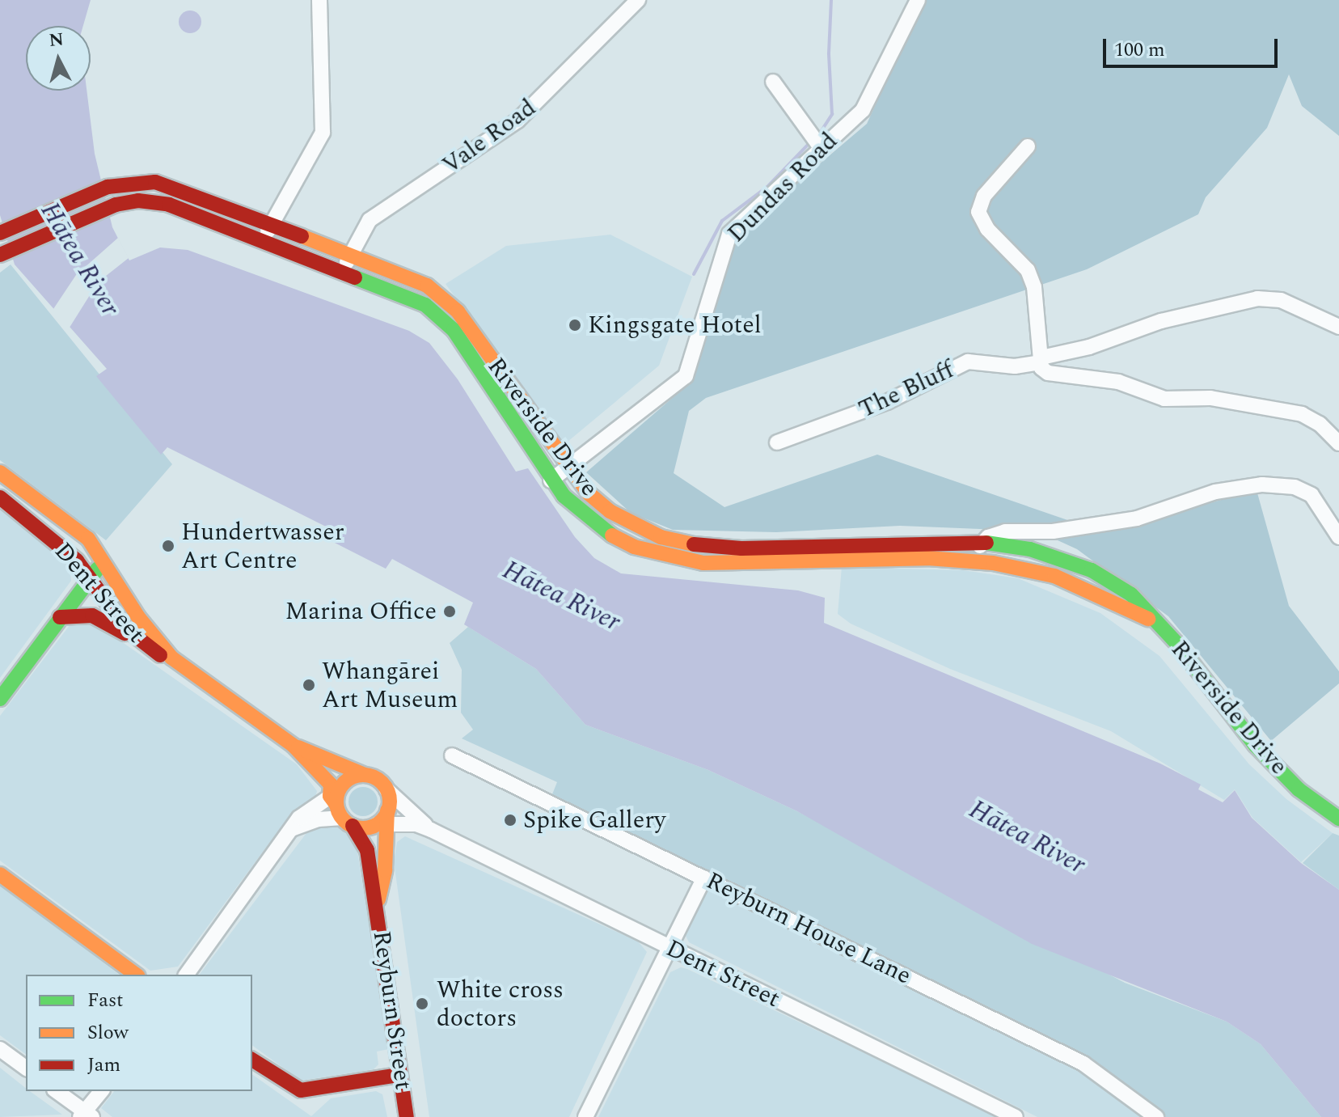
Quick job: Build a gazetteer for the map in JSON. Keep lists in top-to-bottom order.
{
  "streets": {
    "main road": ["Riverside Drive", "Dent Street", "Reyburn Street"],
    "street": [
      "Vale Road",
      "Dundas Road",
      "The Bluff",
      "Reyburn House Lane"
    ]
  },
  "crossings": [
    ["Vale Road", "Riverside Drive"],
    ["Dundas Road", "Riverside Drive"],
    ["Dent Street", "Reyburn Street"]
  ],
  "water": ["Hātea River"],
  "places": [
    "Kingsgate Hotel",
    "Hundertwasser Art Centre",
    "Marina Office",
    "Whangārei Art Museum",
    "Spike Gallery",
    "White cross doctors"
  ],
  "legend": ["Fast", "Slow", "Jam"],
  "scale_bar": "100 m",
  "north": "top"
}
